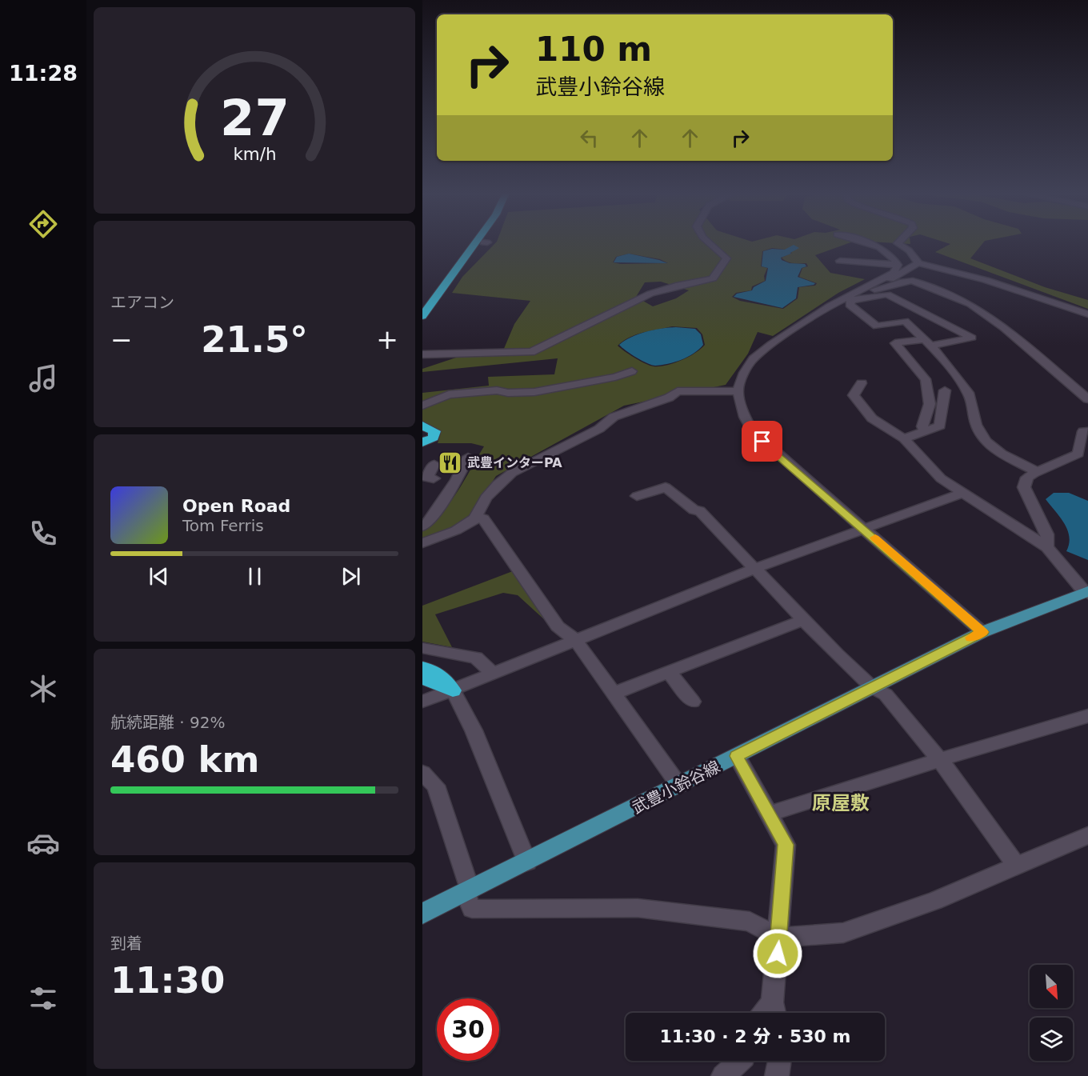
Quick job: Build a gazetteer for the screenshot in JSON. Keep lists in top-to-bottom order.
{
  "streets": {
    "main road": ["武豊小鈴谷線"]
  },
  "districts": ["原屋敷"],
  "places": {
    "restaurant": ["武豊インターPA"]
  },
  "north": "bottom right",
  "page": {
    "tabs": "11:28",
    "turn": ["110 m", "武豊小鈴谷線"],
    "tile": [
      "エアコン",
      ["航続距離 · 92%", "460 km"],
      ["到着", "11:30"]
    ],
    "heat": ["−", "21.5°", "+"],
    "song": ["Open Road", "Tom Ferris"],
    "limit": "30",
    "trip": "11:30 · 2 分 · 530 m",
    "gauge": ["27", "km/h"]
  }
}
